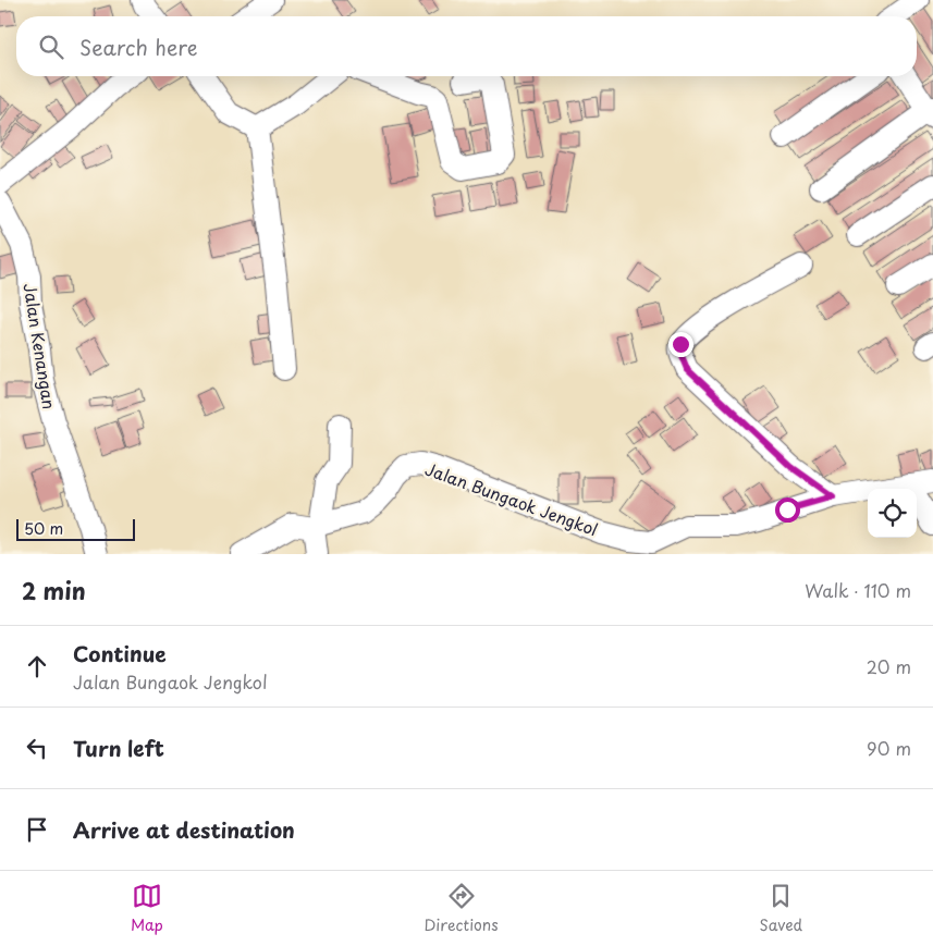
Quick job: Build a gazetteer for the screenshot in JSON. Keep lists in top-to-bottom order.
{
  "streets": {
    "street": ["Jalan Kenangan", "Jalan Bungaok Jengkol"]
  },
  "scale_bar": "50 m",
  "page": {
    "search": "Search here",
    "scale": "50 m",
    "heading": ["2 min", "Walk · 110 m"],
    "list": [
      ["Continue", "Jalan Bungaok Jengkol", "20 m"],
      ["Turn left", "90 m"],
      "Arrive at destination"
    ],
    "nav": ["Map", "Directions", "Saved"]
  }
}
